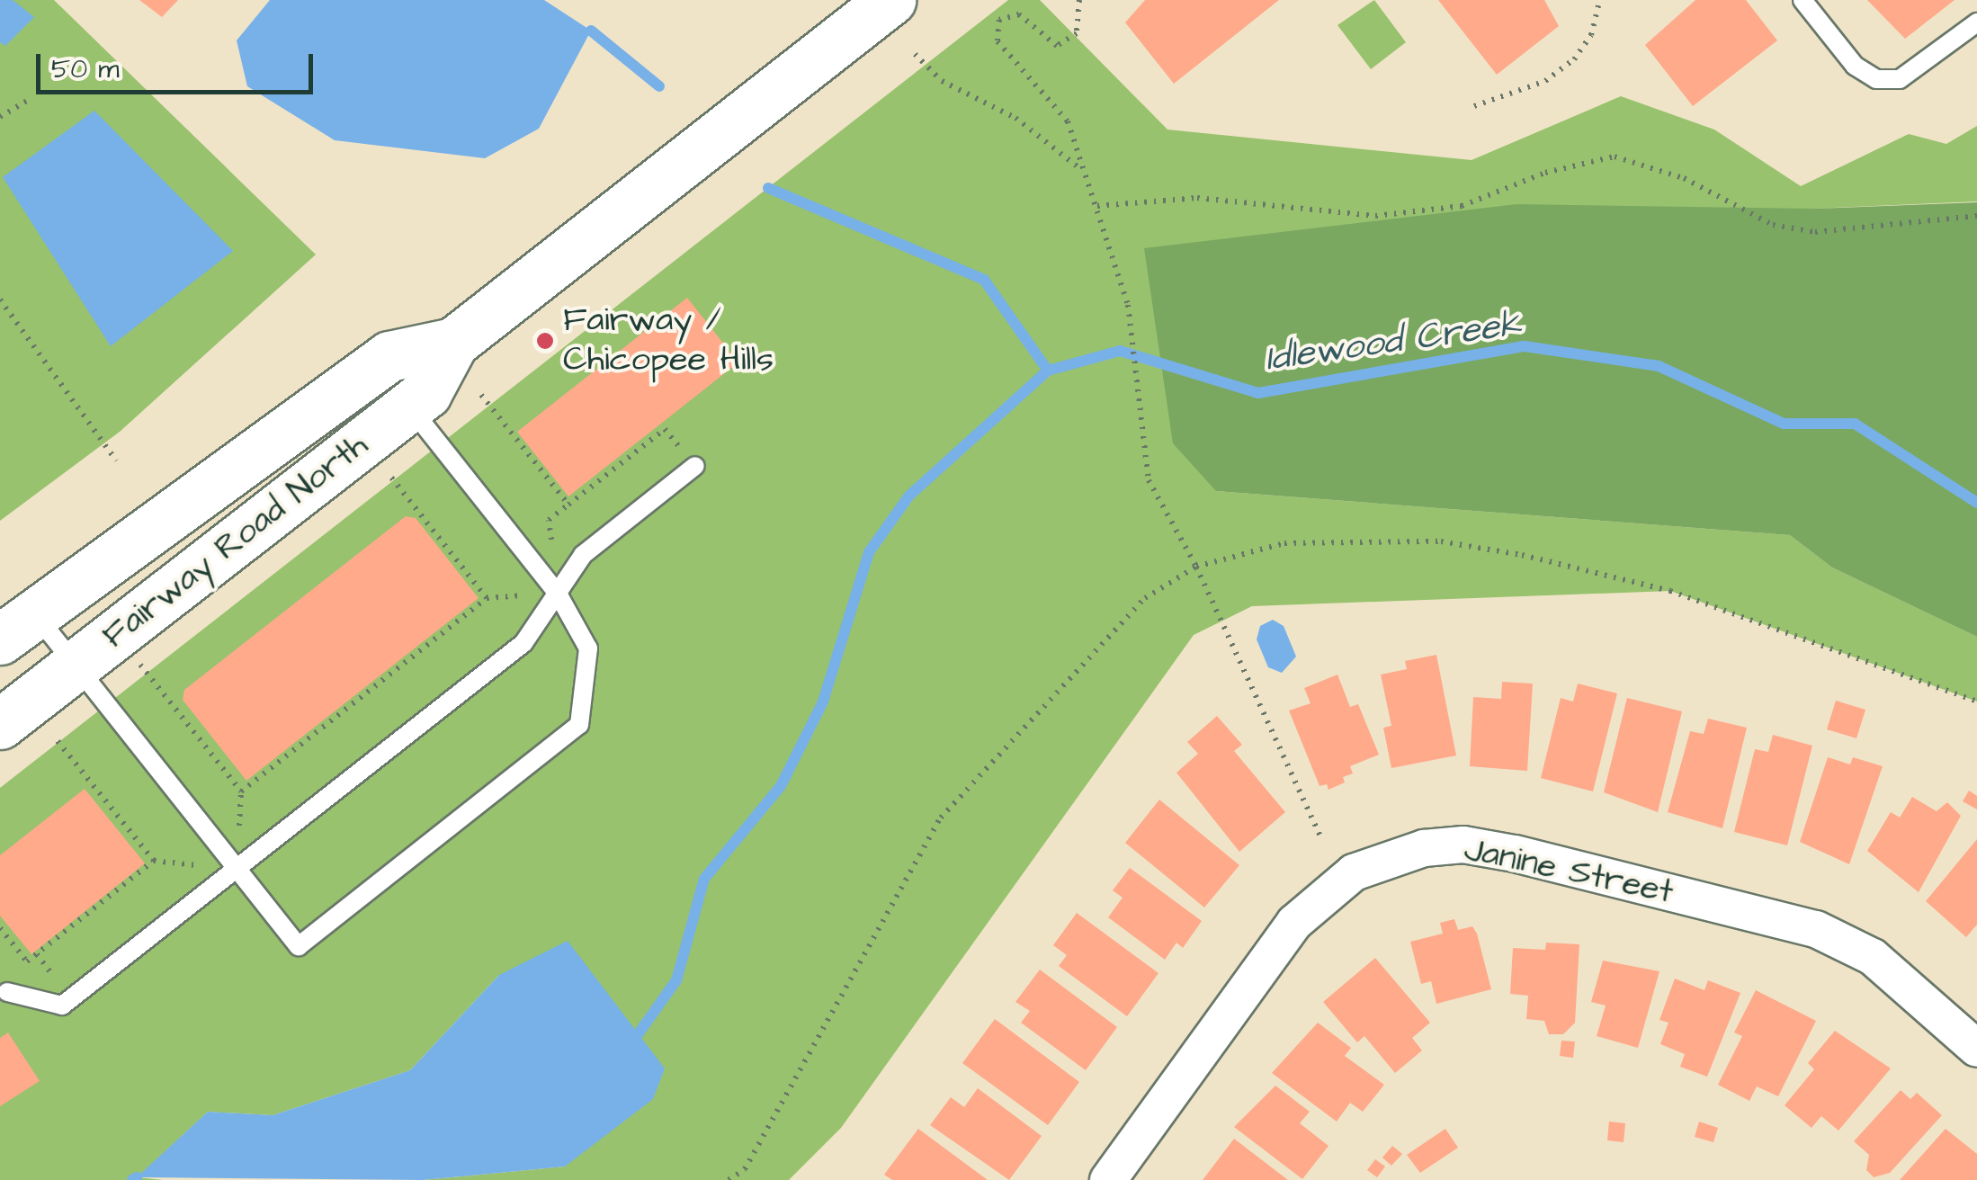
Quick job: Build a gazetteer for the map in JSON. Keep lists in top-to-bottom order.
{
  "streets": {
    "main road": ["Fairway Road North"],
    "street": ["Janine Street"]
  },
  "water": ["Idlewood Creek"],
  "places": ["Fairway / Chicopee Hills"],
  "scale_bar": "50 m"
}
